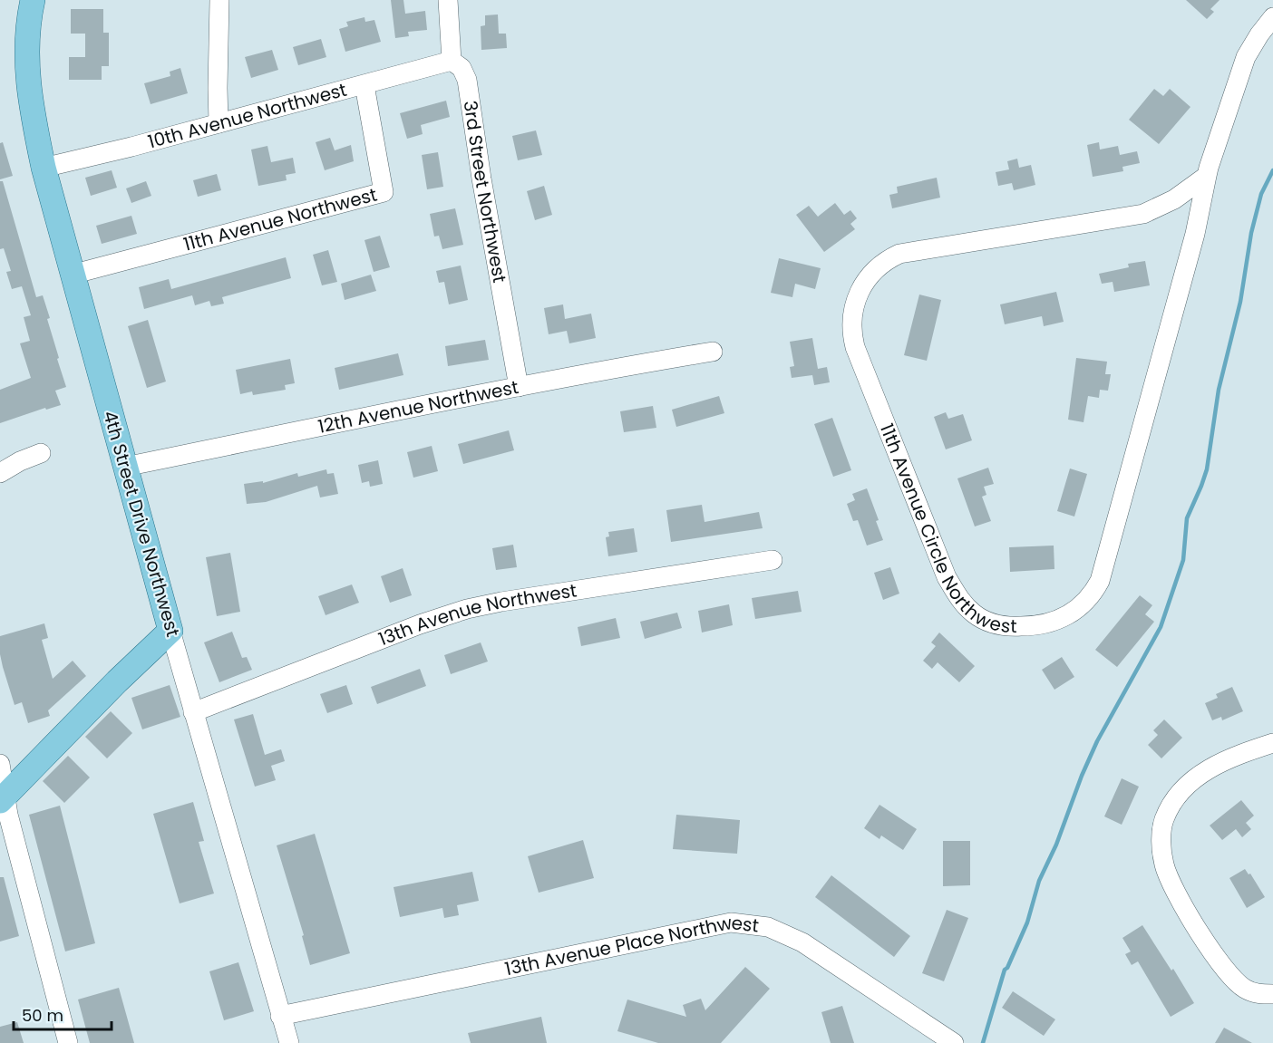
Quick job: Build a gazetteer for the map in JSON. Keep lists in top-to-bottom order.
{
  "streets": {
    "main road": ["4th Street Drive Northwest"],
    "street": [
      "10th Avenue Northwest",
      "3rd Street Northwest",
      "11th Avenue Northwest",
      "12th Avenue Northwest",
      "11th Avenue Circle Northwest",
      "13th Avenue Northwest",
      "13th Avenue Place Northwest"
    ]
  },
  "crossings": [
    ["10th Avenue Northwest", "3rd Street Northwest"],
    ["10th Avenue Northwest", "11th Avenue Northwest"],
    ["10th Avenue Northwest", "4th Street Drive Northwest"],
    ["3rd Street Northwest", "12th Avenue Northwest"],
    ["11th Avenue Northwest", "4th Street Drive Northwest"],
    ["12th Avenue Northwest", "4th Street Drive Northwest"],
    ["4th Street Drive Northwest", "13th Avenue Northwest"],
    ["4th Street Drive Northwest", "13th Avenue Place Northwest"]
  ],
  "scale_bar": "50 m"
}
